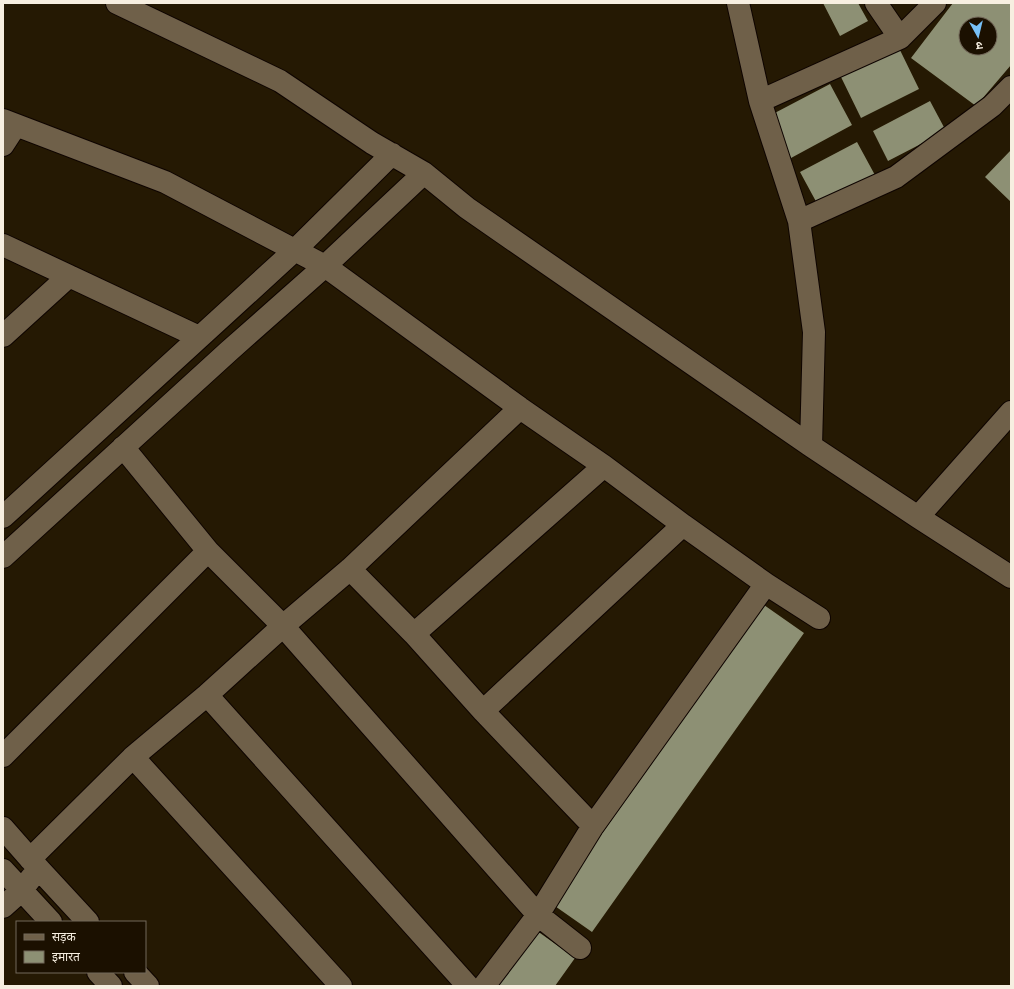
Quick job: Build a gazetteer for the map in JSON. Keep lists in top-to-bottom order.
{
  "legend": ["सड़क", "इमारत"],
  "north": "bottom"
}
